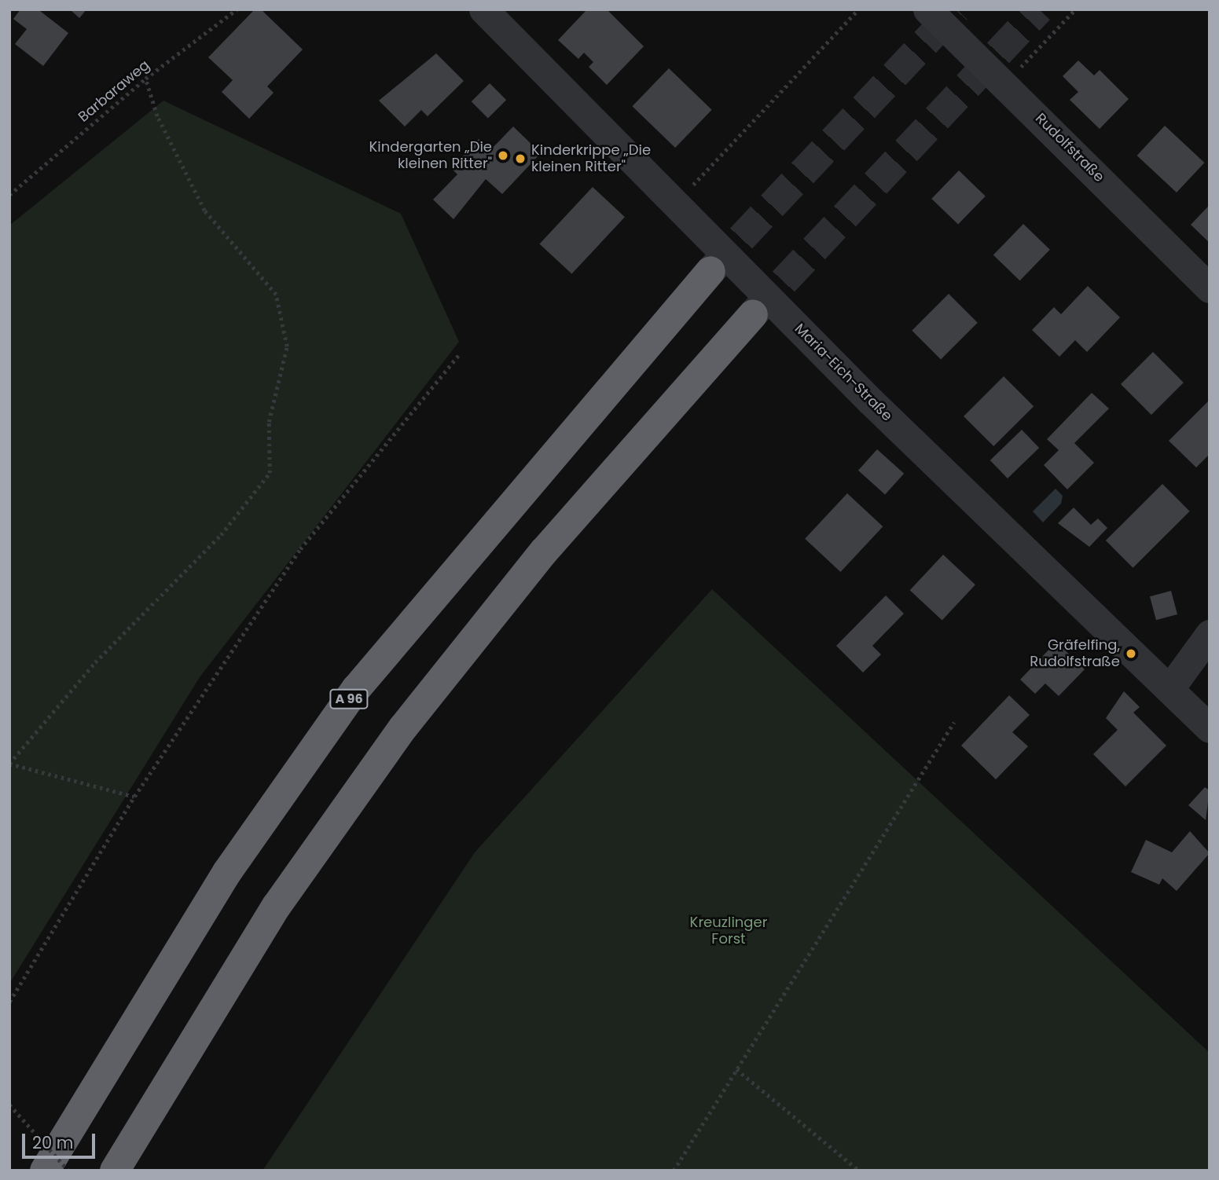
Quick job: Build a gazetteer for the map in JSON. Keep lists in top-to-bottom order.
{
  "streets": {
    "highway": ["A 96"],
    "street": ["Rudolfstraße", "Maria-Eich-Straße"],
    "path": ["Barbaraweg"]
  },
  "parks": ["Kreuzlinger Forst"],
  "places": ["Kindergarten „Die kleinen Ritter\"", "Kinderkrippe „Die kleinen Ritter\"", "Gräfelfing, Rudolfstraße"],
  "scale_bar": "20 m"
}
